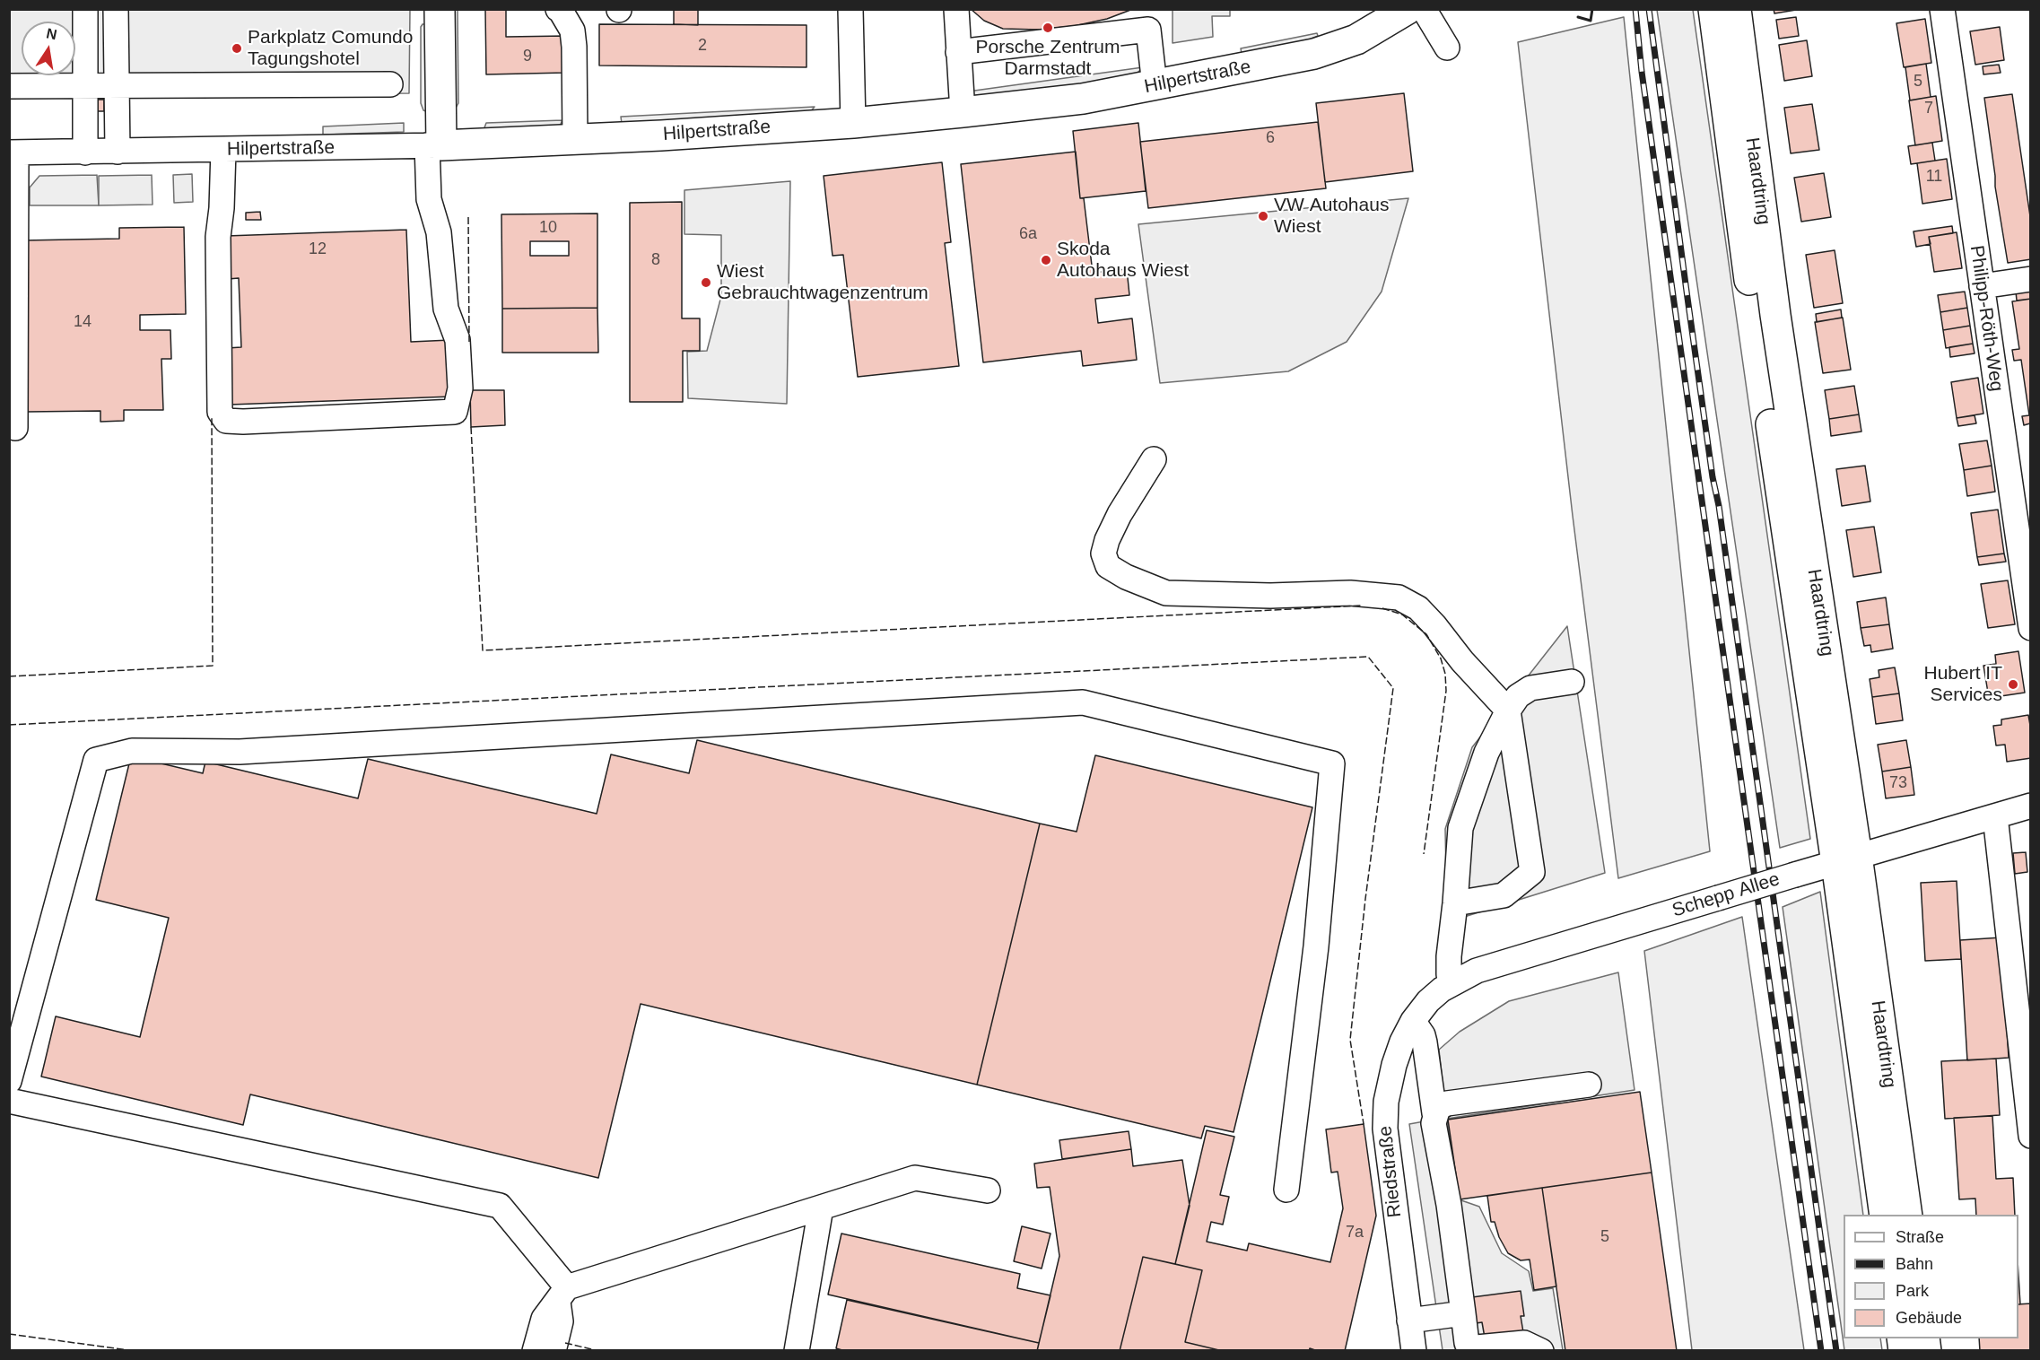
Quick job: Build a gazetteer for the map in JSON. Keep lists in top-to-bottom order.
{
  "streets": {
    "main road": ["Hilpertstraße", "Haardtring"],
    "street": ["Philipp-Röth-Weg", "Schepp Allee", "Riedstraße"]
  },
  "crossings": [
    ["Haardtring", "Schepp Allee"],
    ["Schepp Allee", "Riedstraße"]
  ],
  "places": [
    "Porsche Zentrum Darmstadt",
    "Parkplatz Comundo Tagungshotel",
    "VW Autohaus Wiest",
    "Skoda Autohaus Wiest",
    "Wiest Gebrauchtwagenzentrum",
    "Hubert IT Services"
  ],
  "house_numbers": [
    "2",
    "9",
    "5",
    "7",
    "6",
    "11",
    "10",
    "6a",
    "12",
    "8",
    "14",
    "73",
    "7a",
    "5"
  ],
  "legend": [
    "Straße",
    "Bahn",
    "Park",
    "Gebäude"
  ],
  "north": "top"
}
